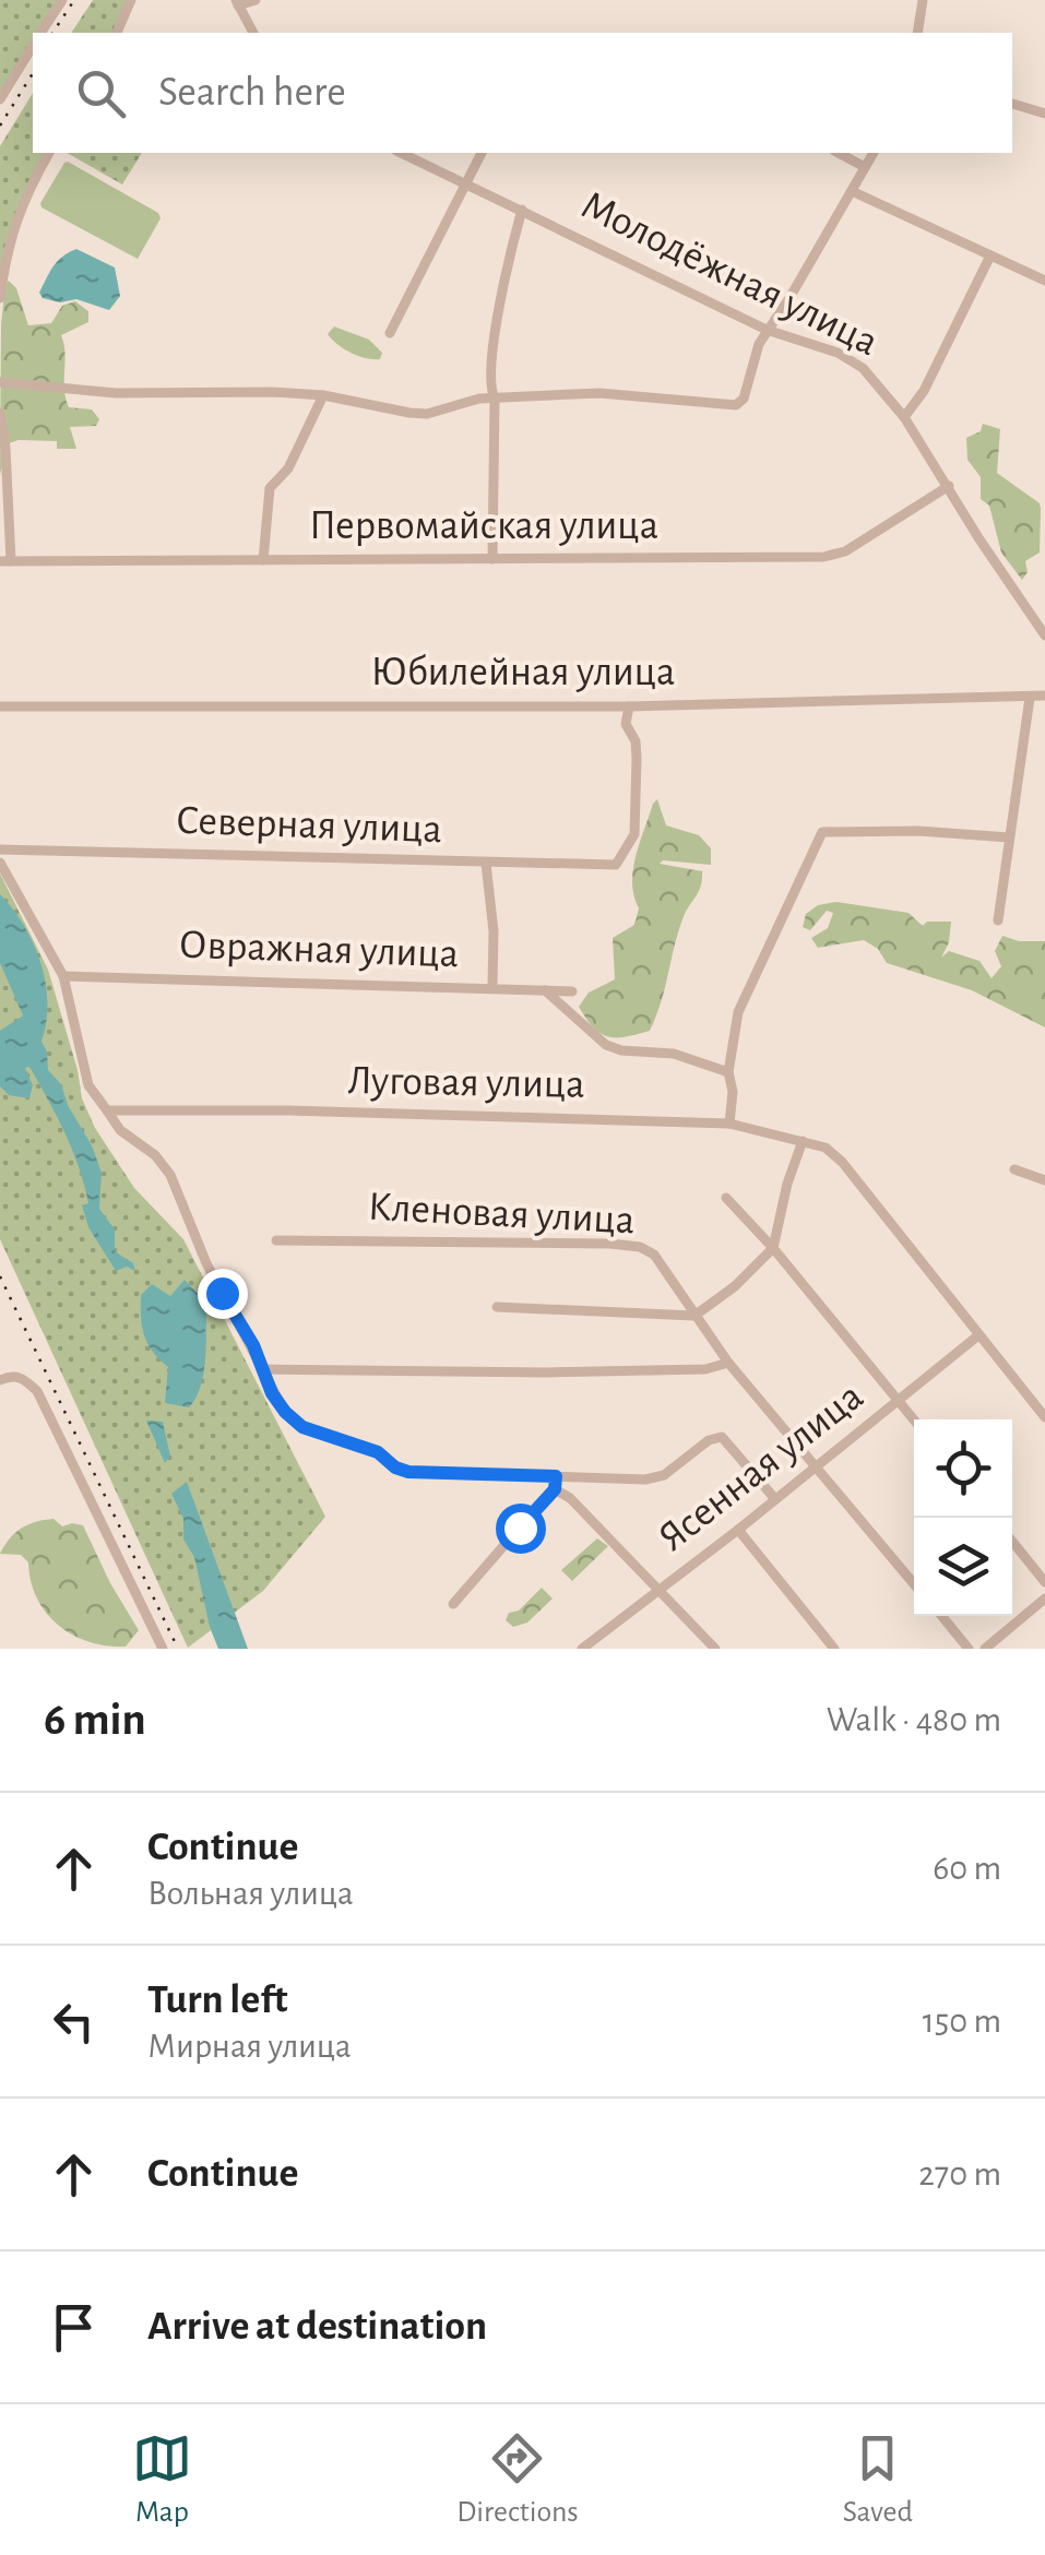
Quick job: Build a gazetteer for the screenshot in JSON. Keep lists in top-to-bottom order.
{
  "streets": {
    "street": [
      "Молодёжная улица",
      "Первомайская улица",
      "Юбилейная улица",
      "Северная улица",
      "Овражная улица",
      "Луговая улица",
      "Кленовая улица",
      "Ясенная улица"
    ]
  },
  "crossings": [
    ["Молодёжная улица", "Первомайская улица"],
    ["Юбилейная улица", "Северная улица"],
    ["Луговая улица", "Ясенная улица"],
    ["Кленовая улица", "Ясенная улица"]
  ],
  "page": {
    "search": "Search here",
    "heading": ["6 min", "Walk · 480 m"],
    "list": [
      ["Continue", "Вольная улица", "60 m"],
      ["Turn left", "Мирная улица", "150 m"],
      ["Continue", "270 m"],
      "Arrive at destination"
    ],
    "nav": ["Map", "Directions", "Saved"]
  }
}
